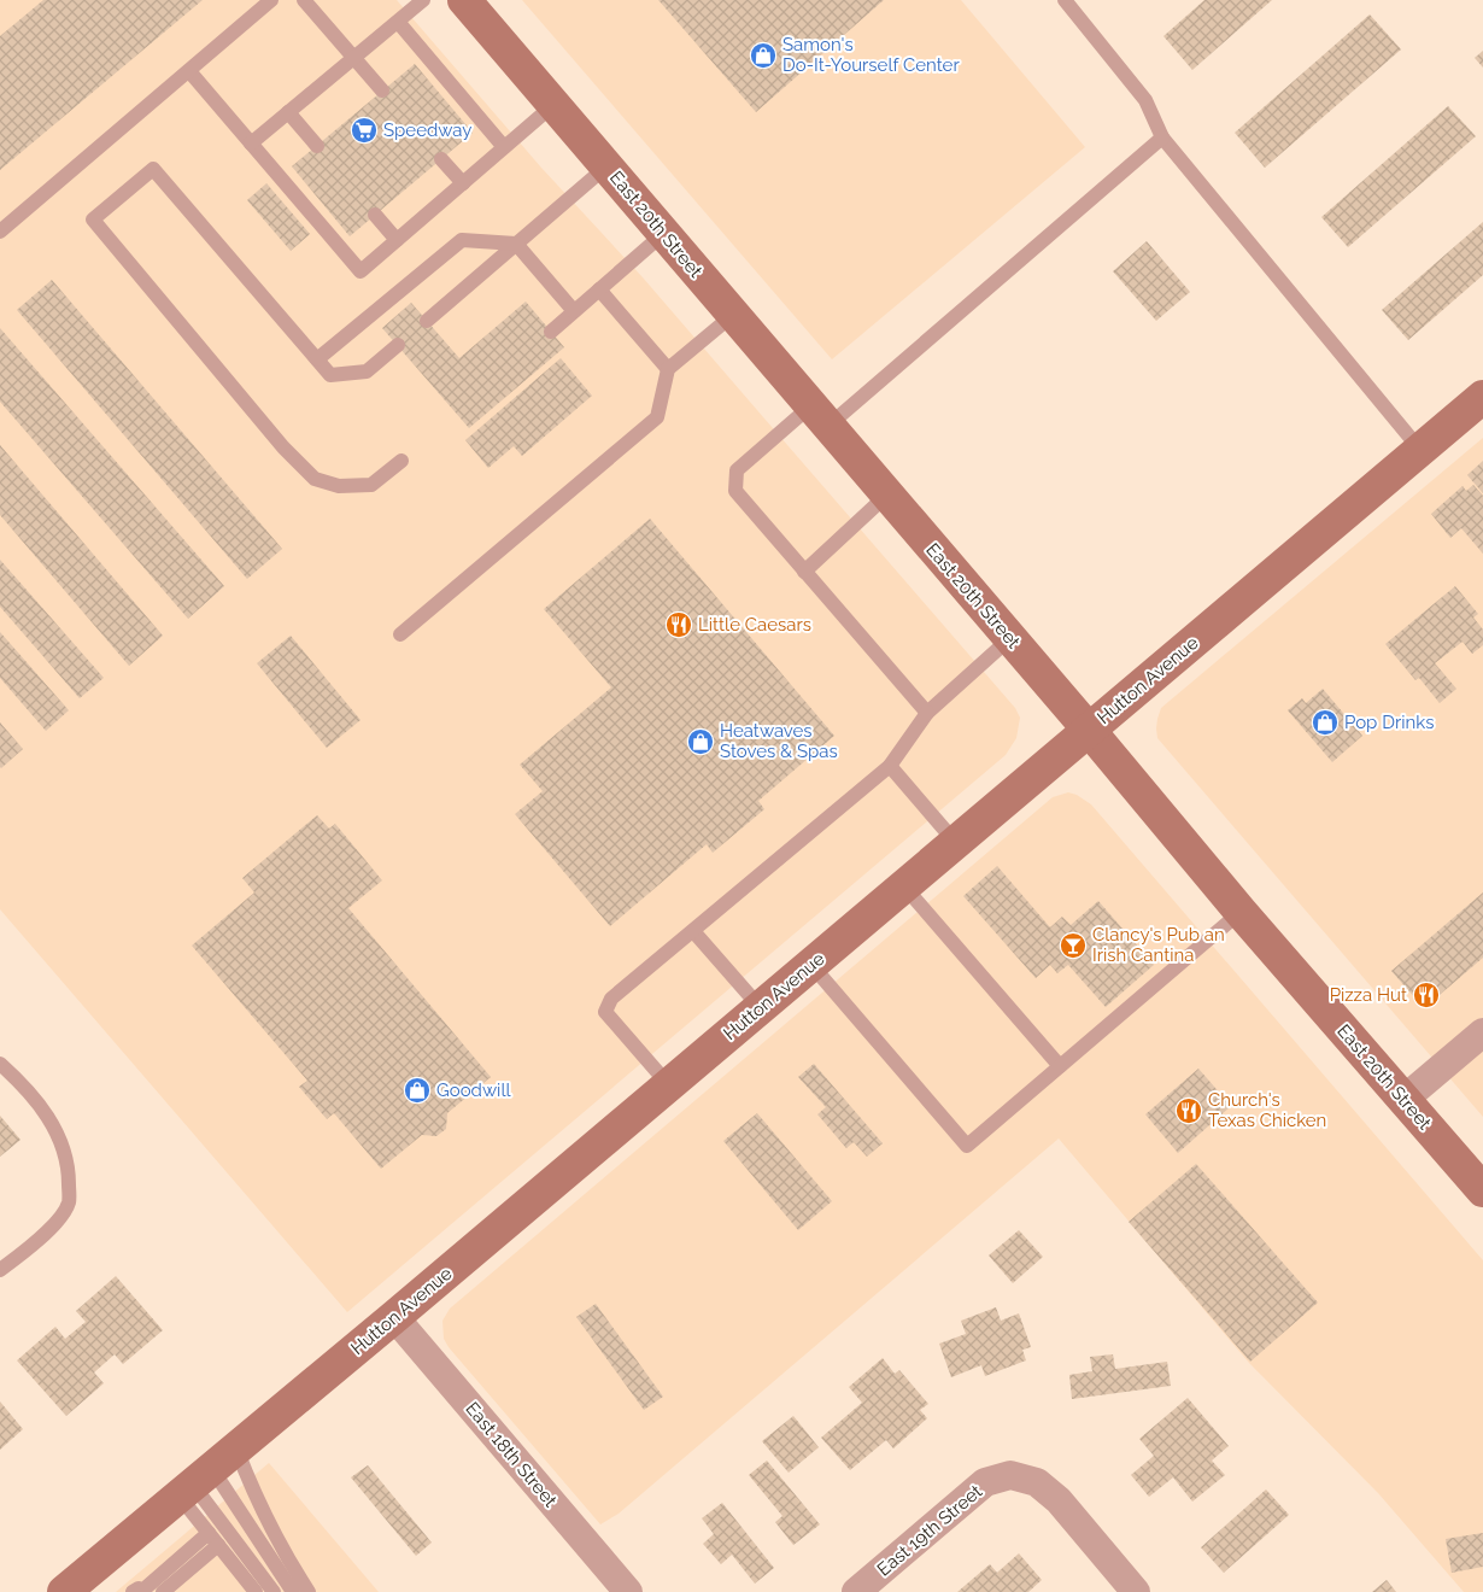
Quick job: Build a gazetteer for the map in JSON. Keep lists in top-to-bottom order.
{
  "streets": {
    "main road": ["East 20th Street", "Hutton Avenue"],
    "street": ["East 18th Street", "East 19th Street"]
  },
  "crossings": [
    ["East 20th Street", "Hutton Avenue"],
    ["Hutton Avenue", "East 18th Street"]
  ],
  "places": {
    "shop": [
      "Samon's Do-It-Yourself Center",
      "Pop Drinks",
      "Heatwaves Stoves & Spas",
      "Goodwill"
    ],
    "supermarket": ["Speedway"],
    "restaurant": ["Little Caesars", "Pizza Hut", "Church's Texas Chicken"],
    "bar": ["Clancy's Pub an Irish Cantina"]
  }
}
